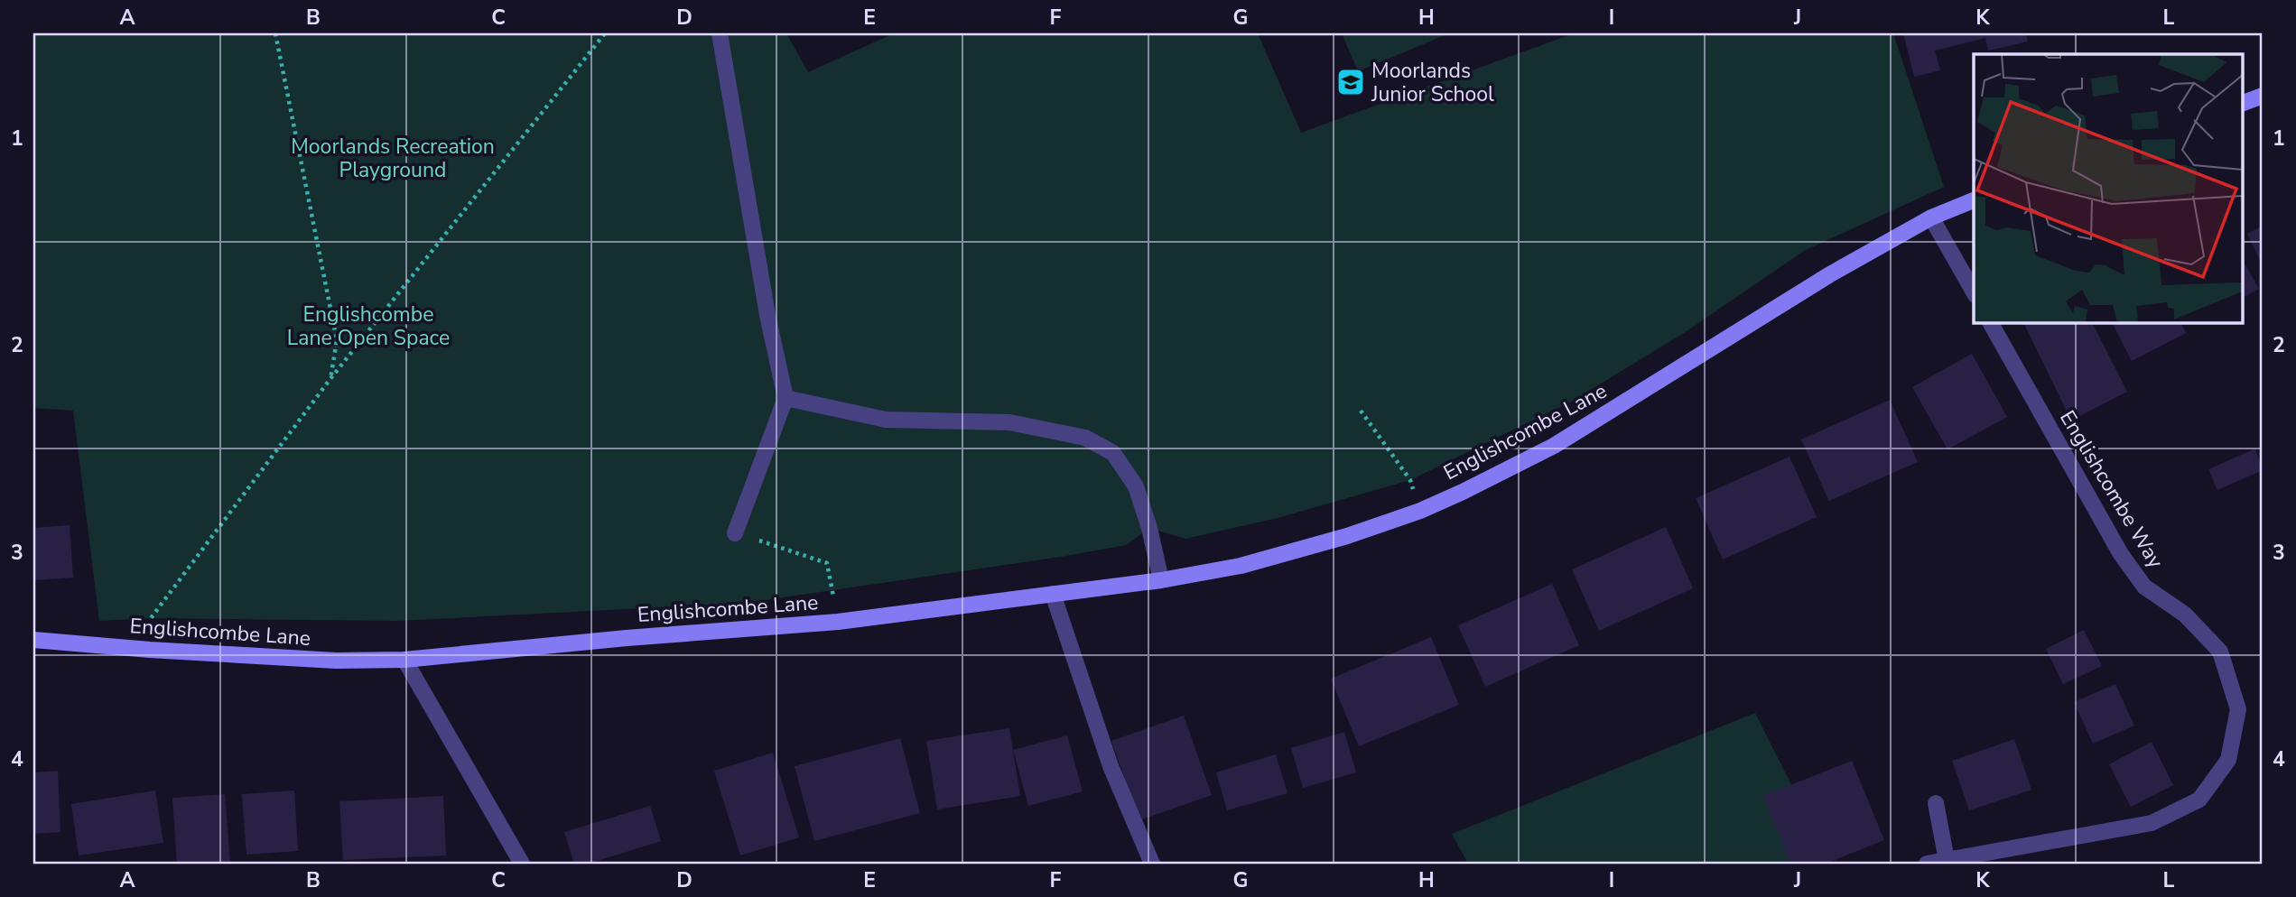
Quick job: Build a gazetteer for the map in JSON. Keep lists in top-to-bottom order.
{
  "streets": {
    "street": ["Englishcombe Lane", "Englishcombe Way"]
  },
  "parks": ["Moorlands Recreation Playground", "Englishcombe Lane Open Space"],
  "places": {
    "school or university": ["Moorlands Junior School"]
  },
  "grid": {
    "columns": [
      "A",
      "B",
      "C",
      "D",
      "E",
      "F",
      "G",
      "H",
      "I",
      "J",
      "K",
      "L"
    ],
    "rows": [
      "1",
      "2",
      "3",
      "4"
    ]
  }
}
